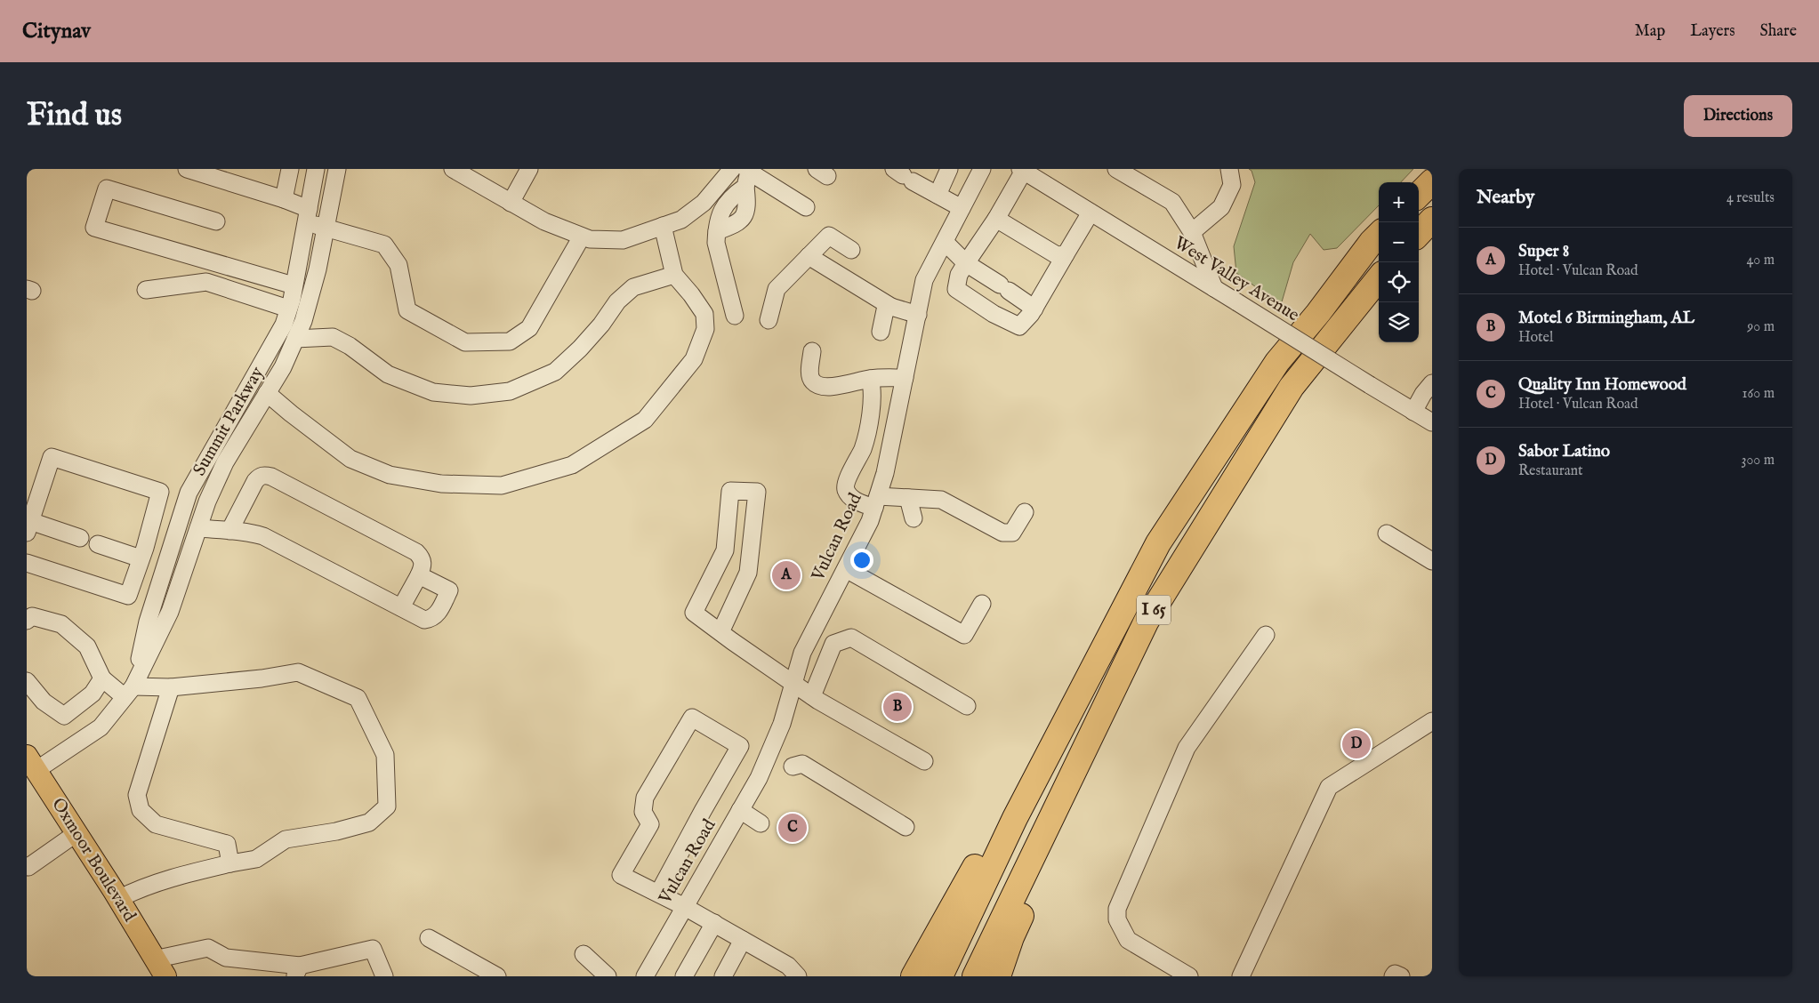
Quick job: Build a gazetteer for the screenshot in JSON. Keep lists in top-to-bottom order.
{
  "streets": {
    "highway": ["I 65"],
    "main road": ["Oxmoor Boulevard"],
    "street": ["West Valley Avenue", "Summit Parkway", "Vulcan Road"]
  },
  "crossings": [
    ["Summit Parkway", "Oxmoor Boulevard"]
  ],
  "page": {
    "header": "Citynav",
    "nav": ["Map", "Layers", "Share"],
    "buttons": "Directions",
    "title": "Find us",
    "heading": ["Nearby", "4 results"],
    "map_buttons": ["+", "−"],
    "list": [
      {
        "mark": "A",
        "name": "Super 8",
        "note": "Hotel · Vulcan Road",
        "value": "40 m"
      },
      {
        "mark": "B",
        "name": "Motel 6 Birmingham, AL",
        "note": "Hotel",
        "value": "90 m"
      },
      {
        "mark": "C",
        "name": "Quality Inn Homewood",
        "note": "Hotel · Vulcan Road",
        "value": "160 m"
      },
      {
        "mark": "D",
        "name": "Sabor Latino",
        "note": "Restaurant",
        "value": "300 m"
      }
    ],
    "pins": [
      "A",
      "B",
      "D",
      "C"
    ]
  }
}
